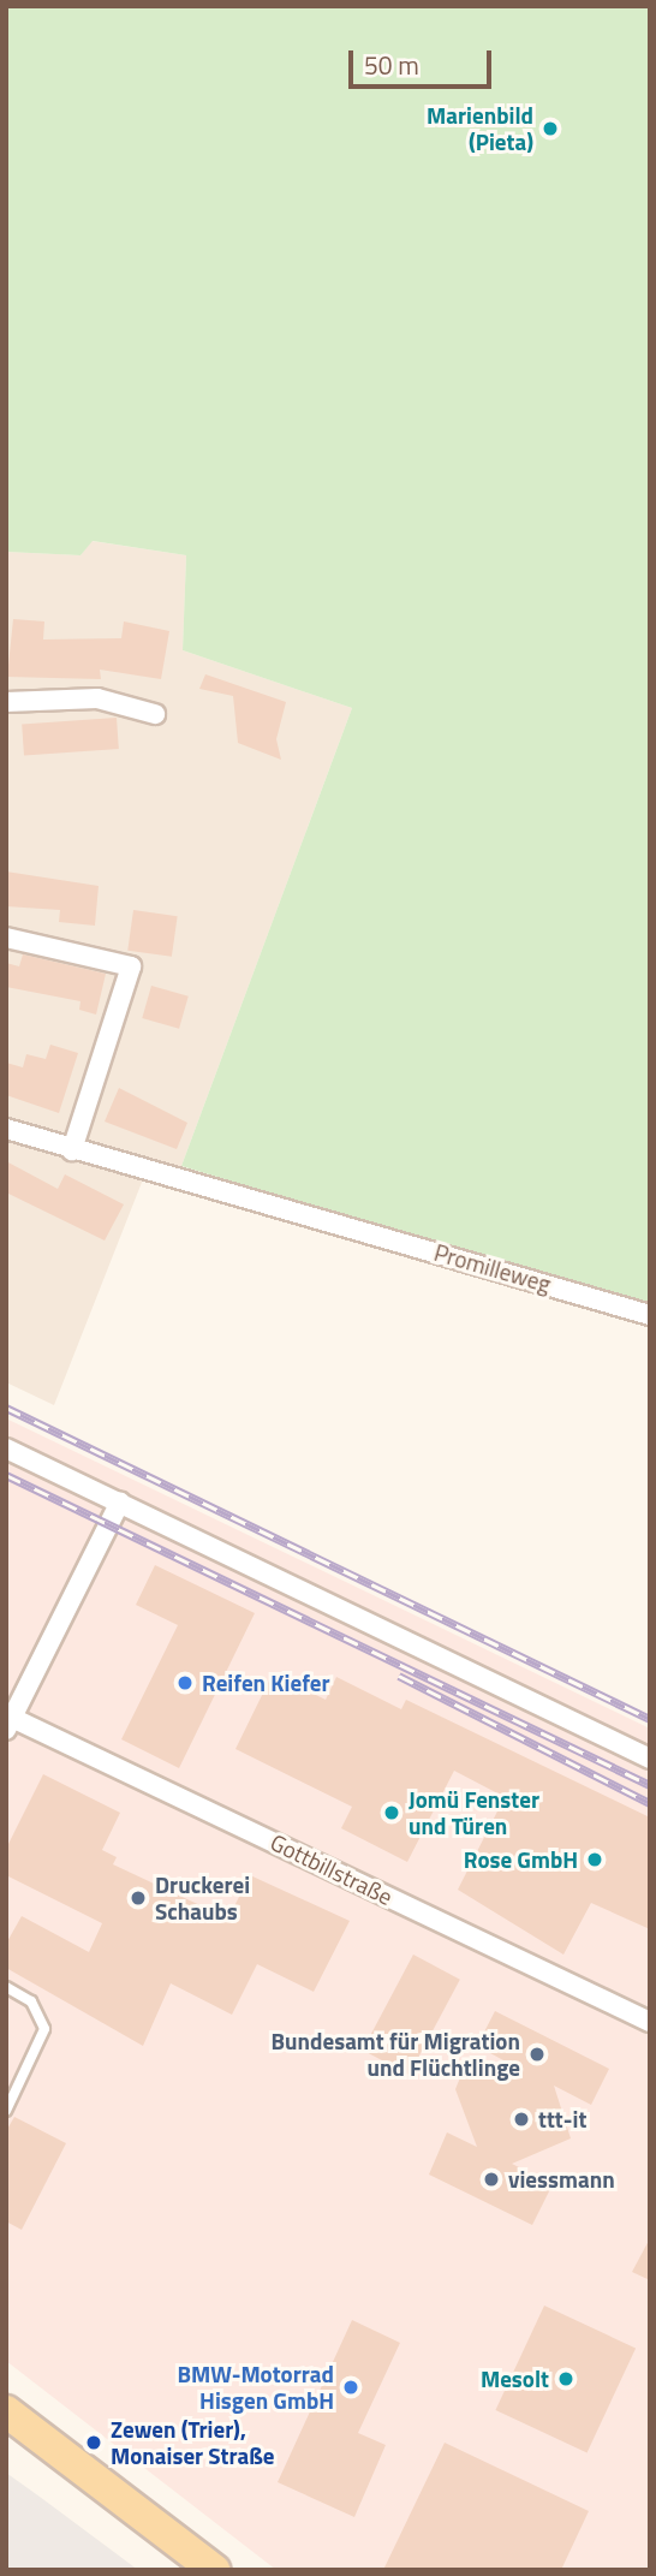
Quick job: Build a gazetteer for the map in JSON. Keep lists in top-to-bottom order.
{
  "streets": {
    "street": ["Promilleweg", "Gottbillstraße"]
  },
  "places": [
    "Marienbild (Pieta)",
    "Reifen Kiefer",
    "Jomü Fenster und Türen",
    "Rose GmbH",
    "Druckerei Schaubs",
    "Bundesamt für Migration und Flüchtlinge",
    "ttt-it",
    "viessmann",
    "Mesolt",
    "BMW-Motorrad Hisgen GmbH",
    "Zewen (Trier), Monaiser Straße"
  ],
  "scale_bar": "50 m"
}
